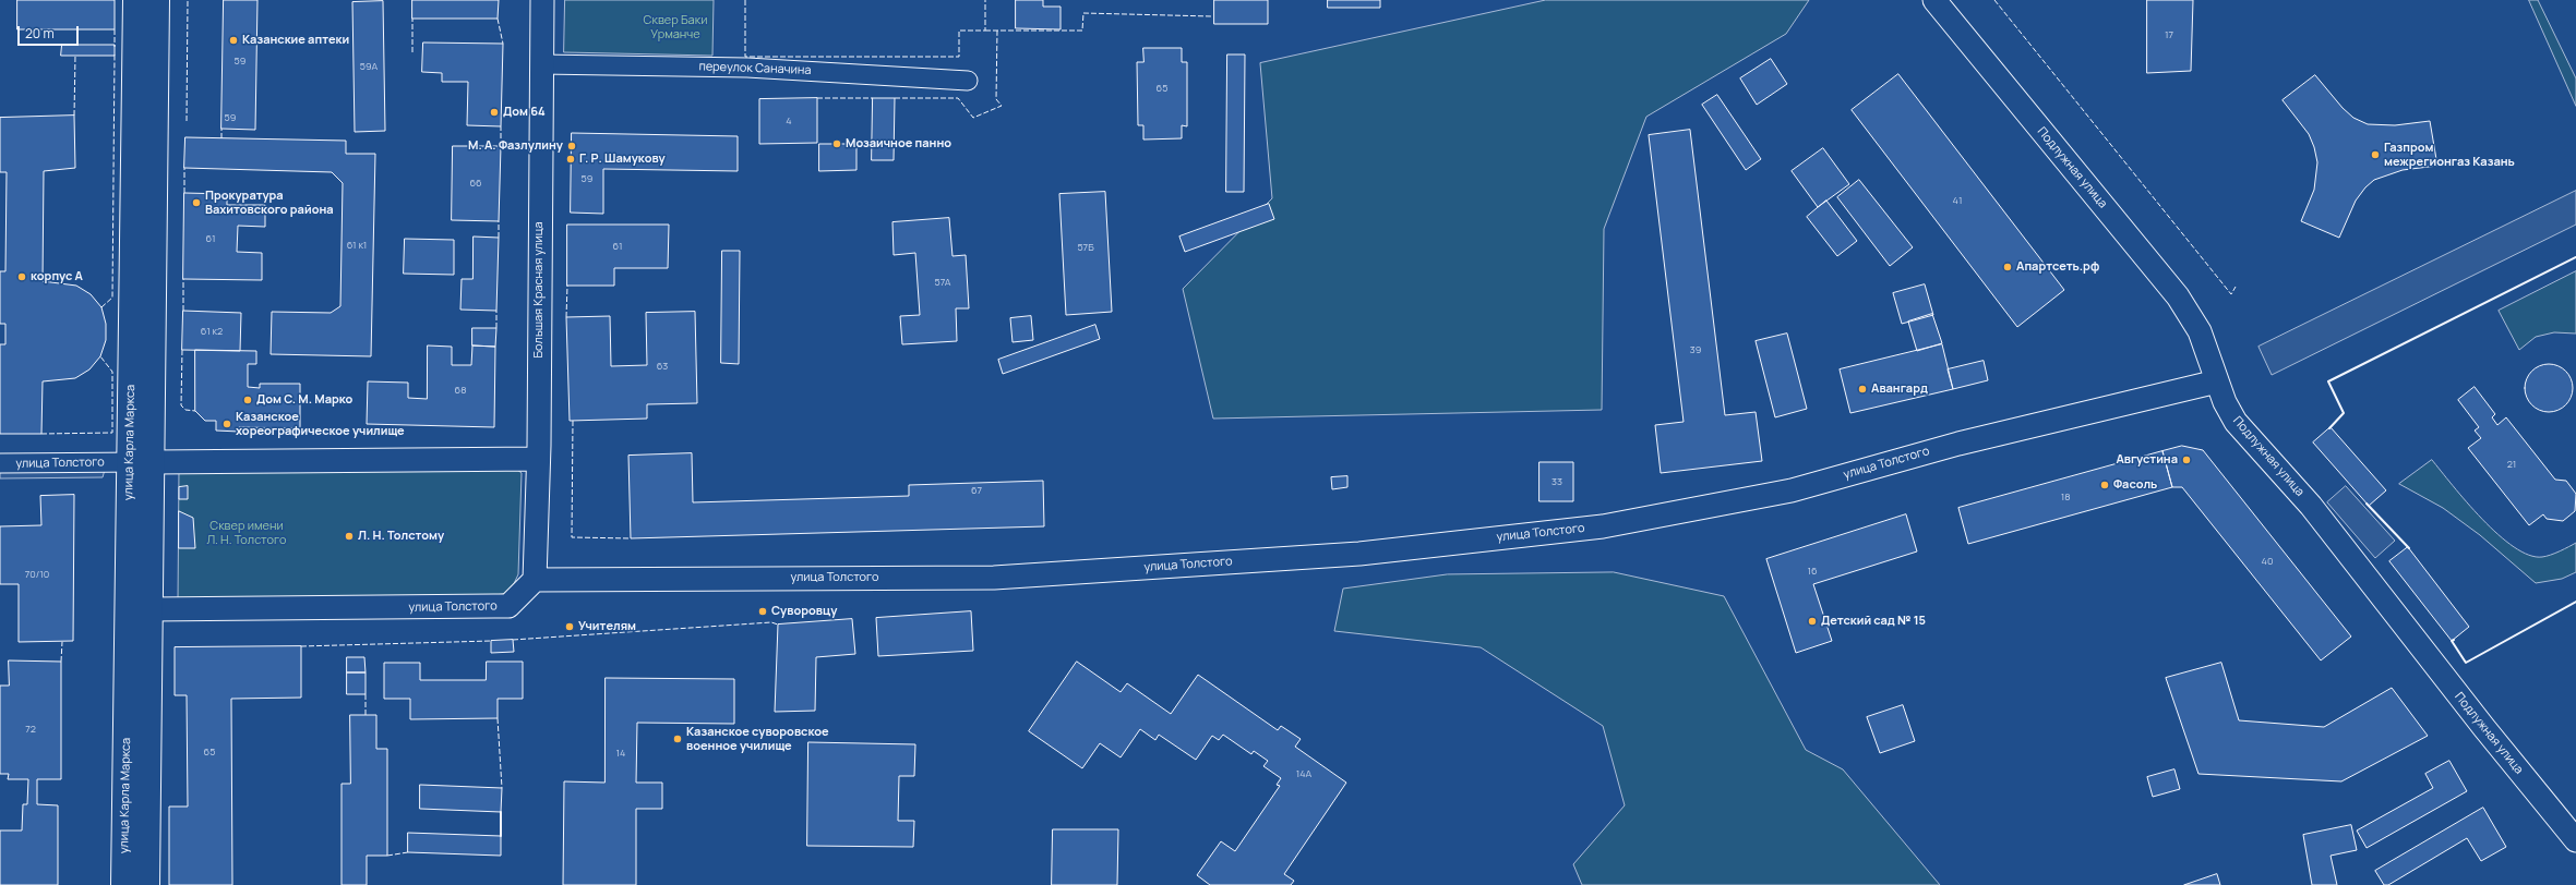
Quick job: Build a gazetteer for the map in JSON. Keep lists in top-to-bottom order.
{
  "streets": {
    "main road": ["улица Карла Маркса"],
    "street": [
      "переулок Саначина",
      "Подлужная улица",
      "Большая Красная улица",
      "улица Толстого"
    ]
  },
  "crossings": [
    ["переулок Саначина", "Большая Красная улица"],
    ["Подлужная улица", "улица Толстого"],
    ["Большая Красная улица", "улица Толстого"],
    ["улица Карла Маркса", "улица Толстого"]
  ],
  "parks": ["Сквер Баки Урманче", "Сквер имени Л. Н. Толстого"],
  "places": [
    "Казанские аптеки",
    "Дом 64",
    "Мозаичное панно",
    "М. А. Фазлулину",
    "Газпром межрегионгаз Казань",
    "Г. Р. Шамукову",
    "Прокуратура Вахитовского района",
    "Апартсеть.рф",
    "корпус А",
    "Авангард",
    "Дом С. М. Марко",
    "Казанское хореографическое училище",
    "Августина",
    "Фасоль",
    "Л. Н. Толстому",
    "Суворовцу",
    "Детский сад № 15",
    "Учителям",
    "Казанское суворовское военное училище"
  ],
  "house_numbers": [
    "17",
    "59",
    "59А",
    "65",
    "59",
    "4",
    "59",
    "66",
    "41",
    "61",
    "61 к1",
    "61",
    "57Б",
    "57А",
    "61 к2",
    "39",
    "63",
    "68",
    "21",
    "33",
    "67",
    "18",
    "40",
    "16",
    "70/10",
    "72",
    "65",
    "14",
    "14А"
  ],
  "scale_bar": "20 m"
}
